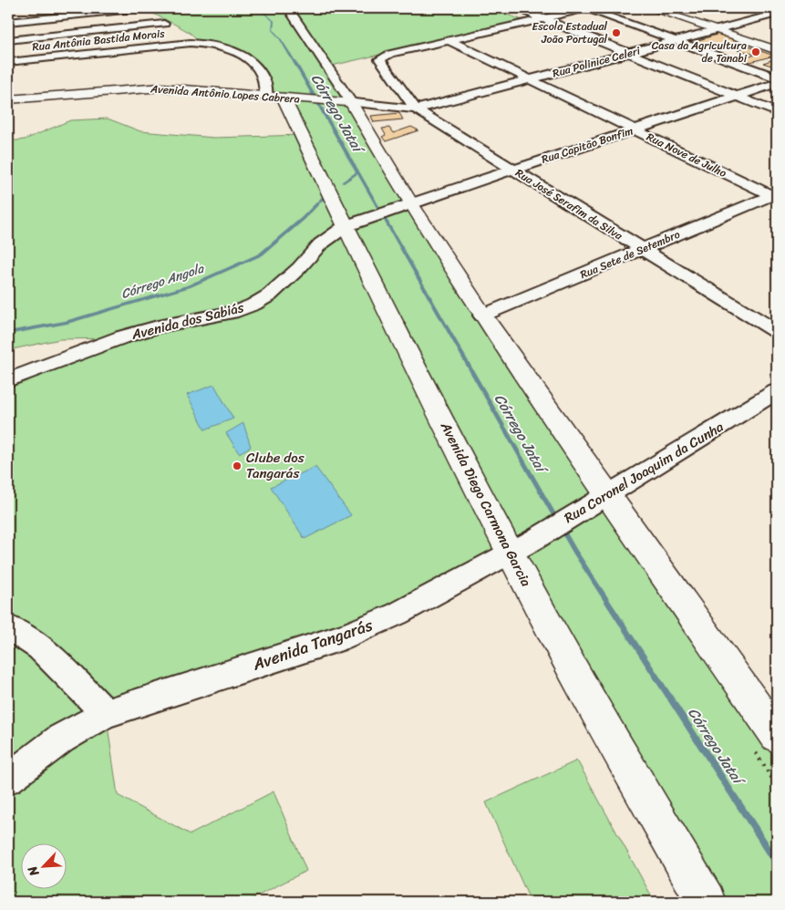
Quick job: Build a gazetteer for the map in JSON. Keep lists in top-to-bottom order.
{
  "streets": {
    "main road": ["Avenida Antônio Lopes Cabrera", "Avenida Diego Carmona Garcia"],
    "street": [
      "Rua Antônia Bastida Morais",
      "Rua Polinice Celeri",
      "Rua Capitão Bonfim",
      "Rua Nove de Julho",
      "Rua José Serafim da Silva",
      "Rua Sete de Setembro",
      "Avenida dos Sabiás",
      "Rua Coronel Joaquim da Cunha",
      "Avenida Tangarás"
    ]
  },
  "crossings": [
    ["Rua Antônia Bastida Morais", "Avenida Antônio Lopes Cabrera"],
    ["Rua Antônia Bastida Morais", "Avenida Diego Carmona Garcia"],
    ["Rua Polinice Celeri", "Avenida Antônio Lopes Cabrera"],
    ["Rua Polinice Celeri", "Rua Nove de Julho"],
    ["Rua Polinice Celeri", "Rua José Serafim da Silva"],
    ["Avenida Antônio Lopes Cabrera", "Rua José Serafim da Silva"],
    ["Avenida Antônio Lopes Cabrera", "Avenida Diego Carmona Garcia"],
    ["Rua Capitão Bonfim", "Rua Nove de Julho"],
    ["Rua Capitão Bonfim", "Rua José Serafim da Silva"],
    ["Rua Capitão Bonfim", "Avenida dos Sabiás"],
    ["Rua Capitão Bonfim", "Avenida Diego Carmona Garcia"],
    ["Rua Nove de Julho", "Rua José Serafim da Silva"],
    ["Rua Nove de Julho", "Rua Sete de Setembro"],
    ["Rua José Serafim da Silva", "Rua Sete de Setembro"],
    ["Avenida dos Sabiás", "Avenida Diego Carmona Garcia"],
    ["Rua Coronel Joaquim da Cunha", "Avenida Diego Carmona Garcia"],
    ["Rua Coronel Joaquim da Cunha", "Avenida Tangarás"],
    ["Avenida Diego Carmona Garcia", "Avenida Tangarás"]
  ],
  "water": ["Córrego Jataí", "Córrego Angola"],
  "places": ["Escola Estadual João Portugal", "Casa da Agricultura de Tanabi", "Clube dos Tangarás"],
  "north": "bottom left"
}
